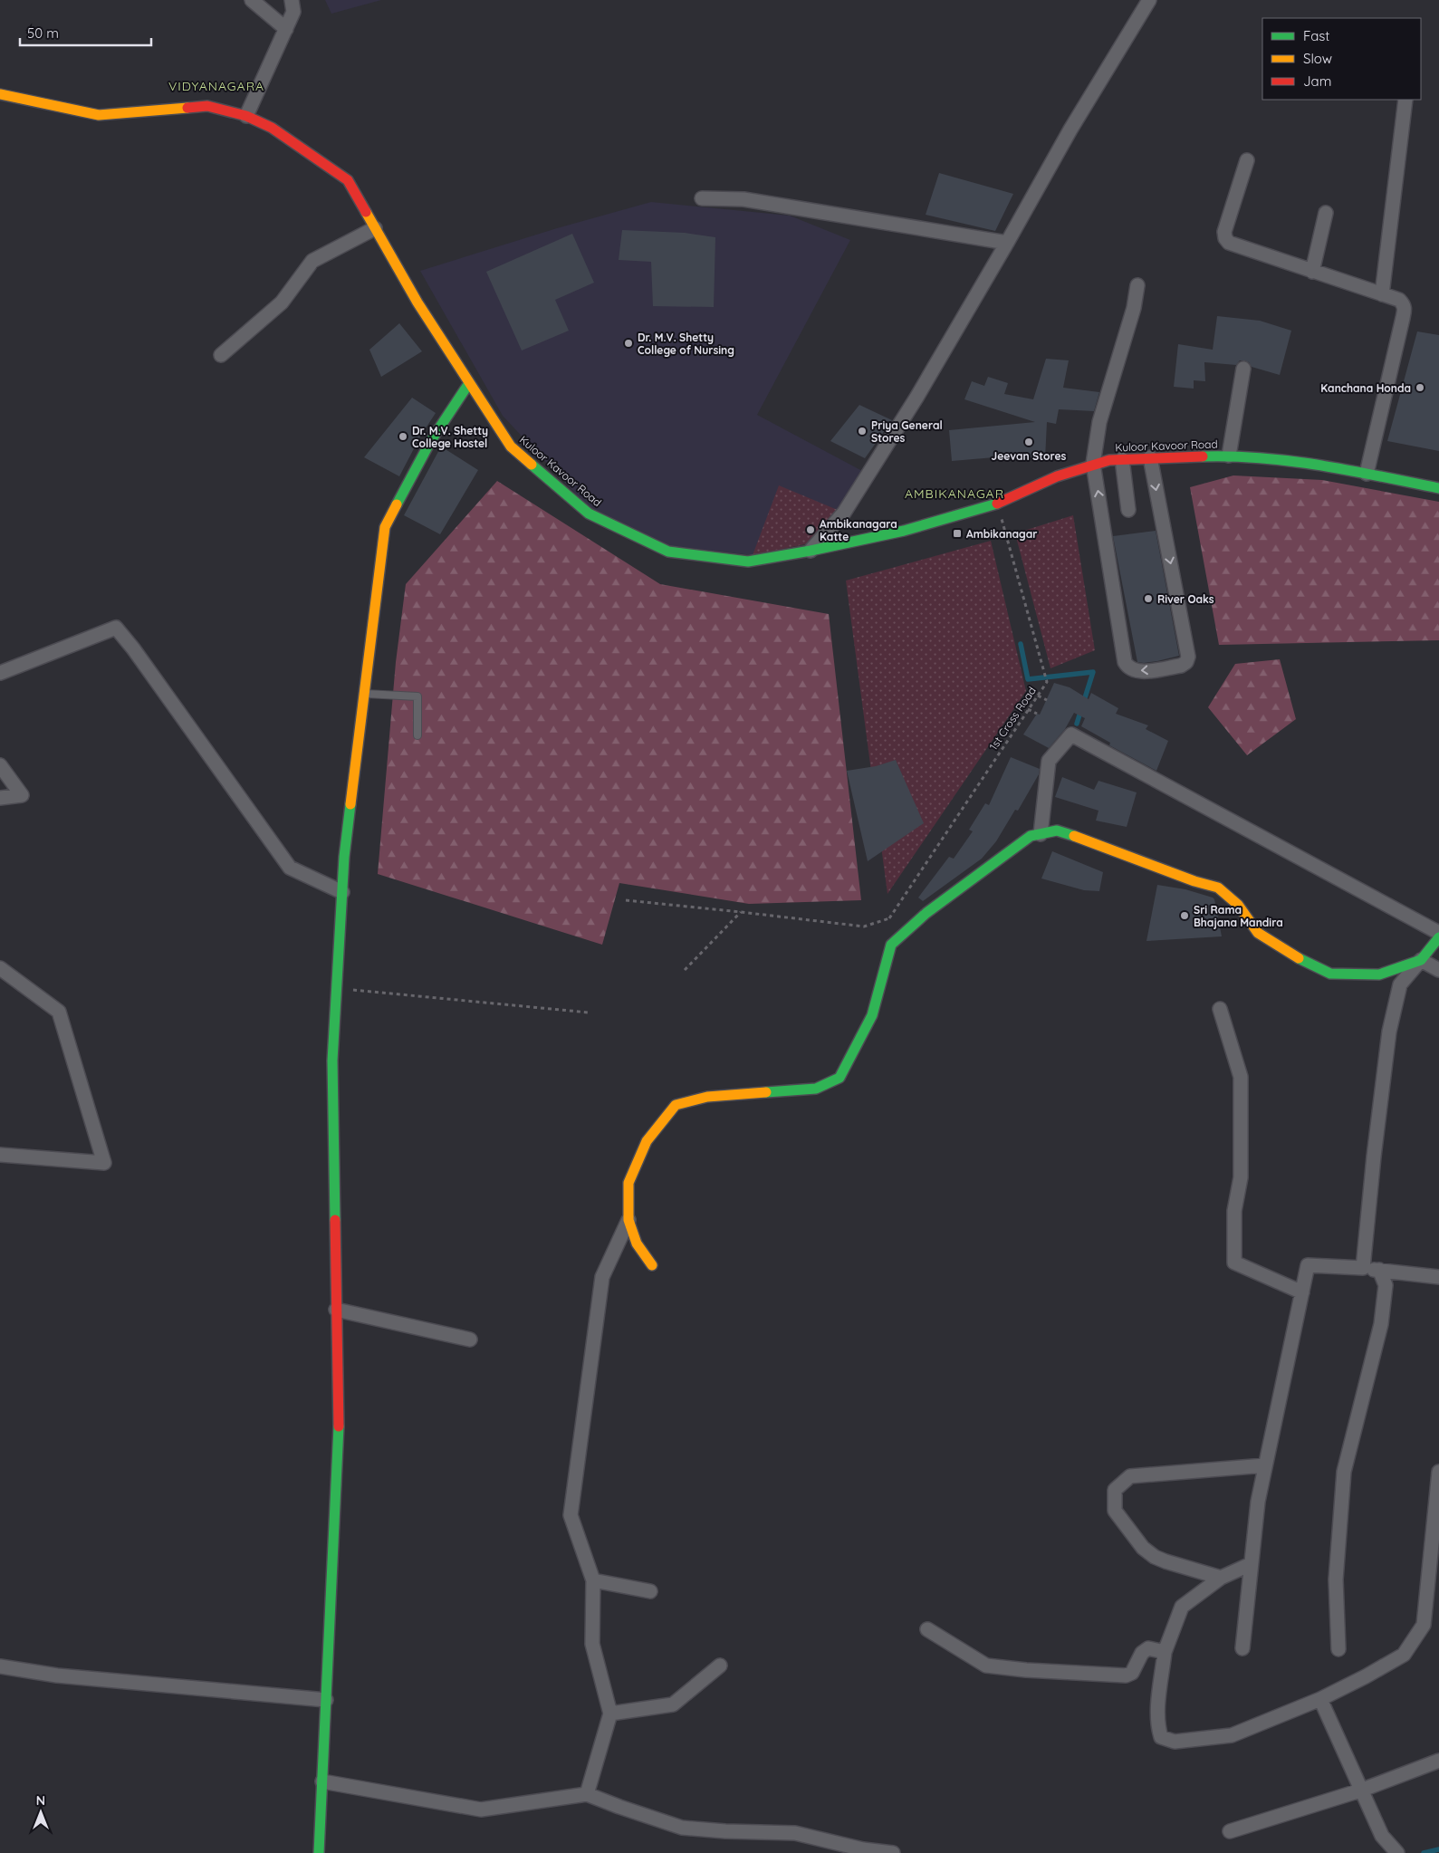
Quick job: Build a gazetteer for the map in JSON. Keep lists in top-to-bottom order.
{
  "streets": {
    "street": ["Kuloor Kavoor Road"],
    "path": ["1st Cross Road"]
  },
  "crossings": [
    ["Kuloor Kavoor Road", "1st Cross Road"]
  ],
  "districts": ["VIDYANAGARA", "AMBIKANAGAR"],
  "places": {
    "other": [
      "Dr. M.V. Shetty College of Nursing",
      "Kanchana Honda",
      "Priya General Stores",
      "Dr. M.V. Shetty College Hostel",
      "Jeevan Stores",
      "Ambikanagara Katte",
      "River Oaks",
      "Sri Rama Bhajana Mandira"
    ],
    "transit": ["Ambikanagar"]
  },
  "legend": ["Fast", "Slow", "Jam"],
  "scale_bar": "50 m",
  "north": "top"
}
